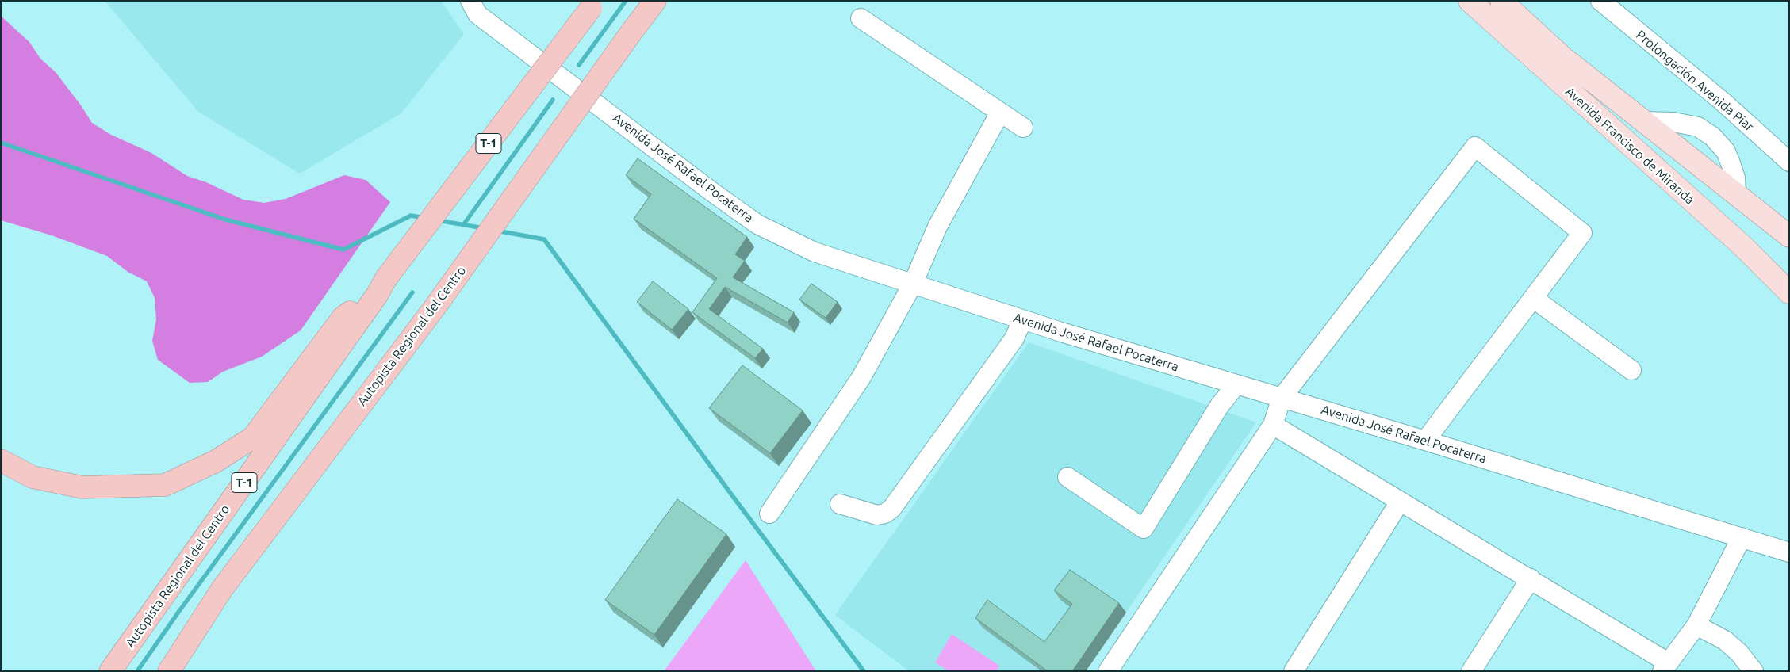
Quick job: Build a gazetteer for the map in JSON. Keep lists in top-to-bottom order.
{
  "streets": {
    "highway": ["T-1", "Autopista Regional del Centro"],
    "main road": ["Avenida Francisco de Miranda"],
    "street": ["Prolongación Avenida Piar", "Avenida José Rafael Pocaterra"]
  }
}
